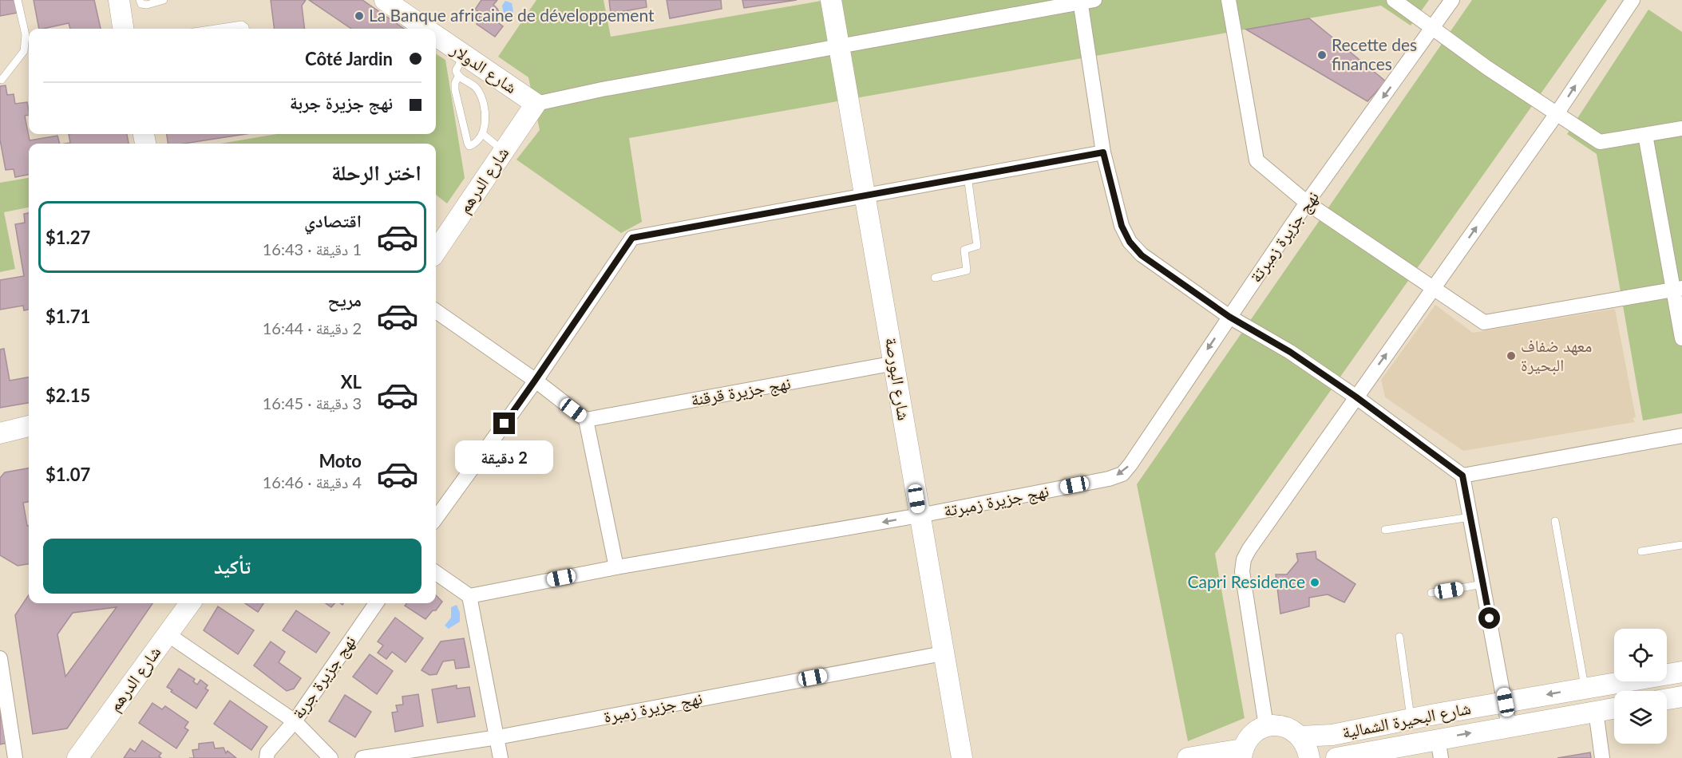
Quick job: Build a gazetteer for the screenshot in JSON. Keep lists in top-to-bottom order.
{
  "streets": {
    "street": [
      "شارع الدولار",
      "شارع الدرهم",
      "نهج جزيرة زمبرتة",
      "شارع البورصة",
      "نهج جزيرة قرقنة",
      "نهج جزيرة جربة",
      "نهج جزيرة زمبرة",
      "شارع البحيرة الشمالية"
    ]
  },
  "crossings": [
    ["شارع الدولار", "شارع الدرهم"],
    ["نهج جزيرة زمبرتة", "شارع البورصة"],
    ["شارع البورصة", "نهج جزيرة قرقنة"],
    ["شارع البورصة", "نهج جزيرة زمبرة"]
  ],
  "one_way": ["نهج جزيرة زمبرتة"],
  "places": [
    "La Banque africaine de développement",
    "Recette des finances",
    "معهد ضفاف البحيرة",
    "Capri Residence"
  ],
  "page": {
    "banner": ["Côté Jardin", "نهج جزيرة جربة"],
    "heading": "اختر الرحلة",
    "list": [
      {
        "name": "اقتصادي",
        "note": "1 دقيقة · 16:43",
        "value": "$1.27"
      },
      {
        "name": "مريح",
        "note": "2 دقيقة · 16:44",
        "value": "$1.71"
      },
      {
        "name": "XL",
        "note": "3 دقيقة · 16:45",
        "value": "$2.15"
      },
      {
        "name": "Moto",
        "note": "4 دقيقة · 16:46",
        "value": "$1.07"
      }
    ],
    "bubble": "2 دقيقة",
    "buttons": "تأكيد"
  }
}
